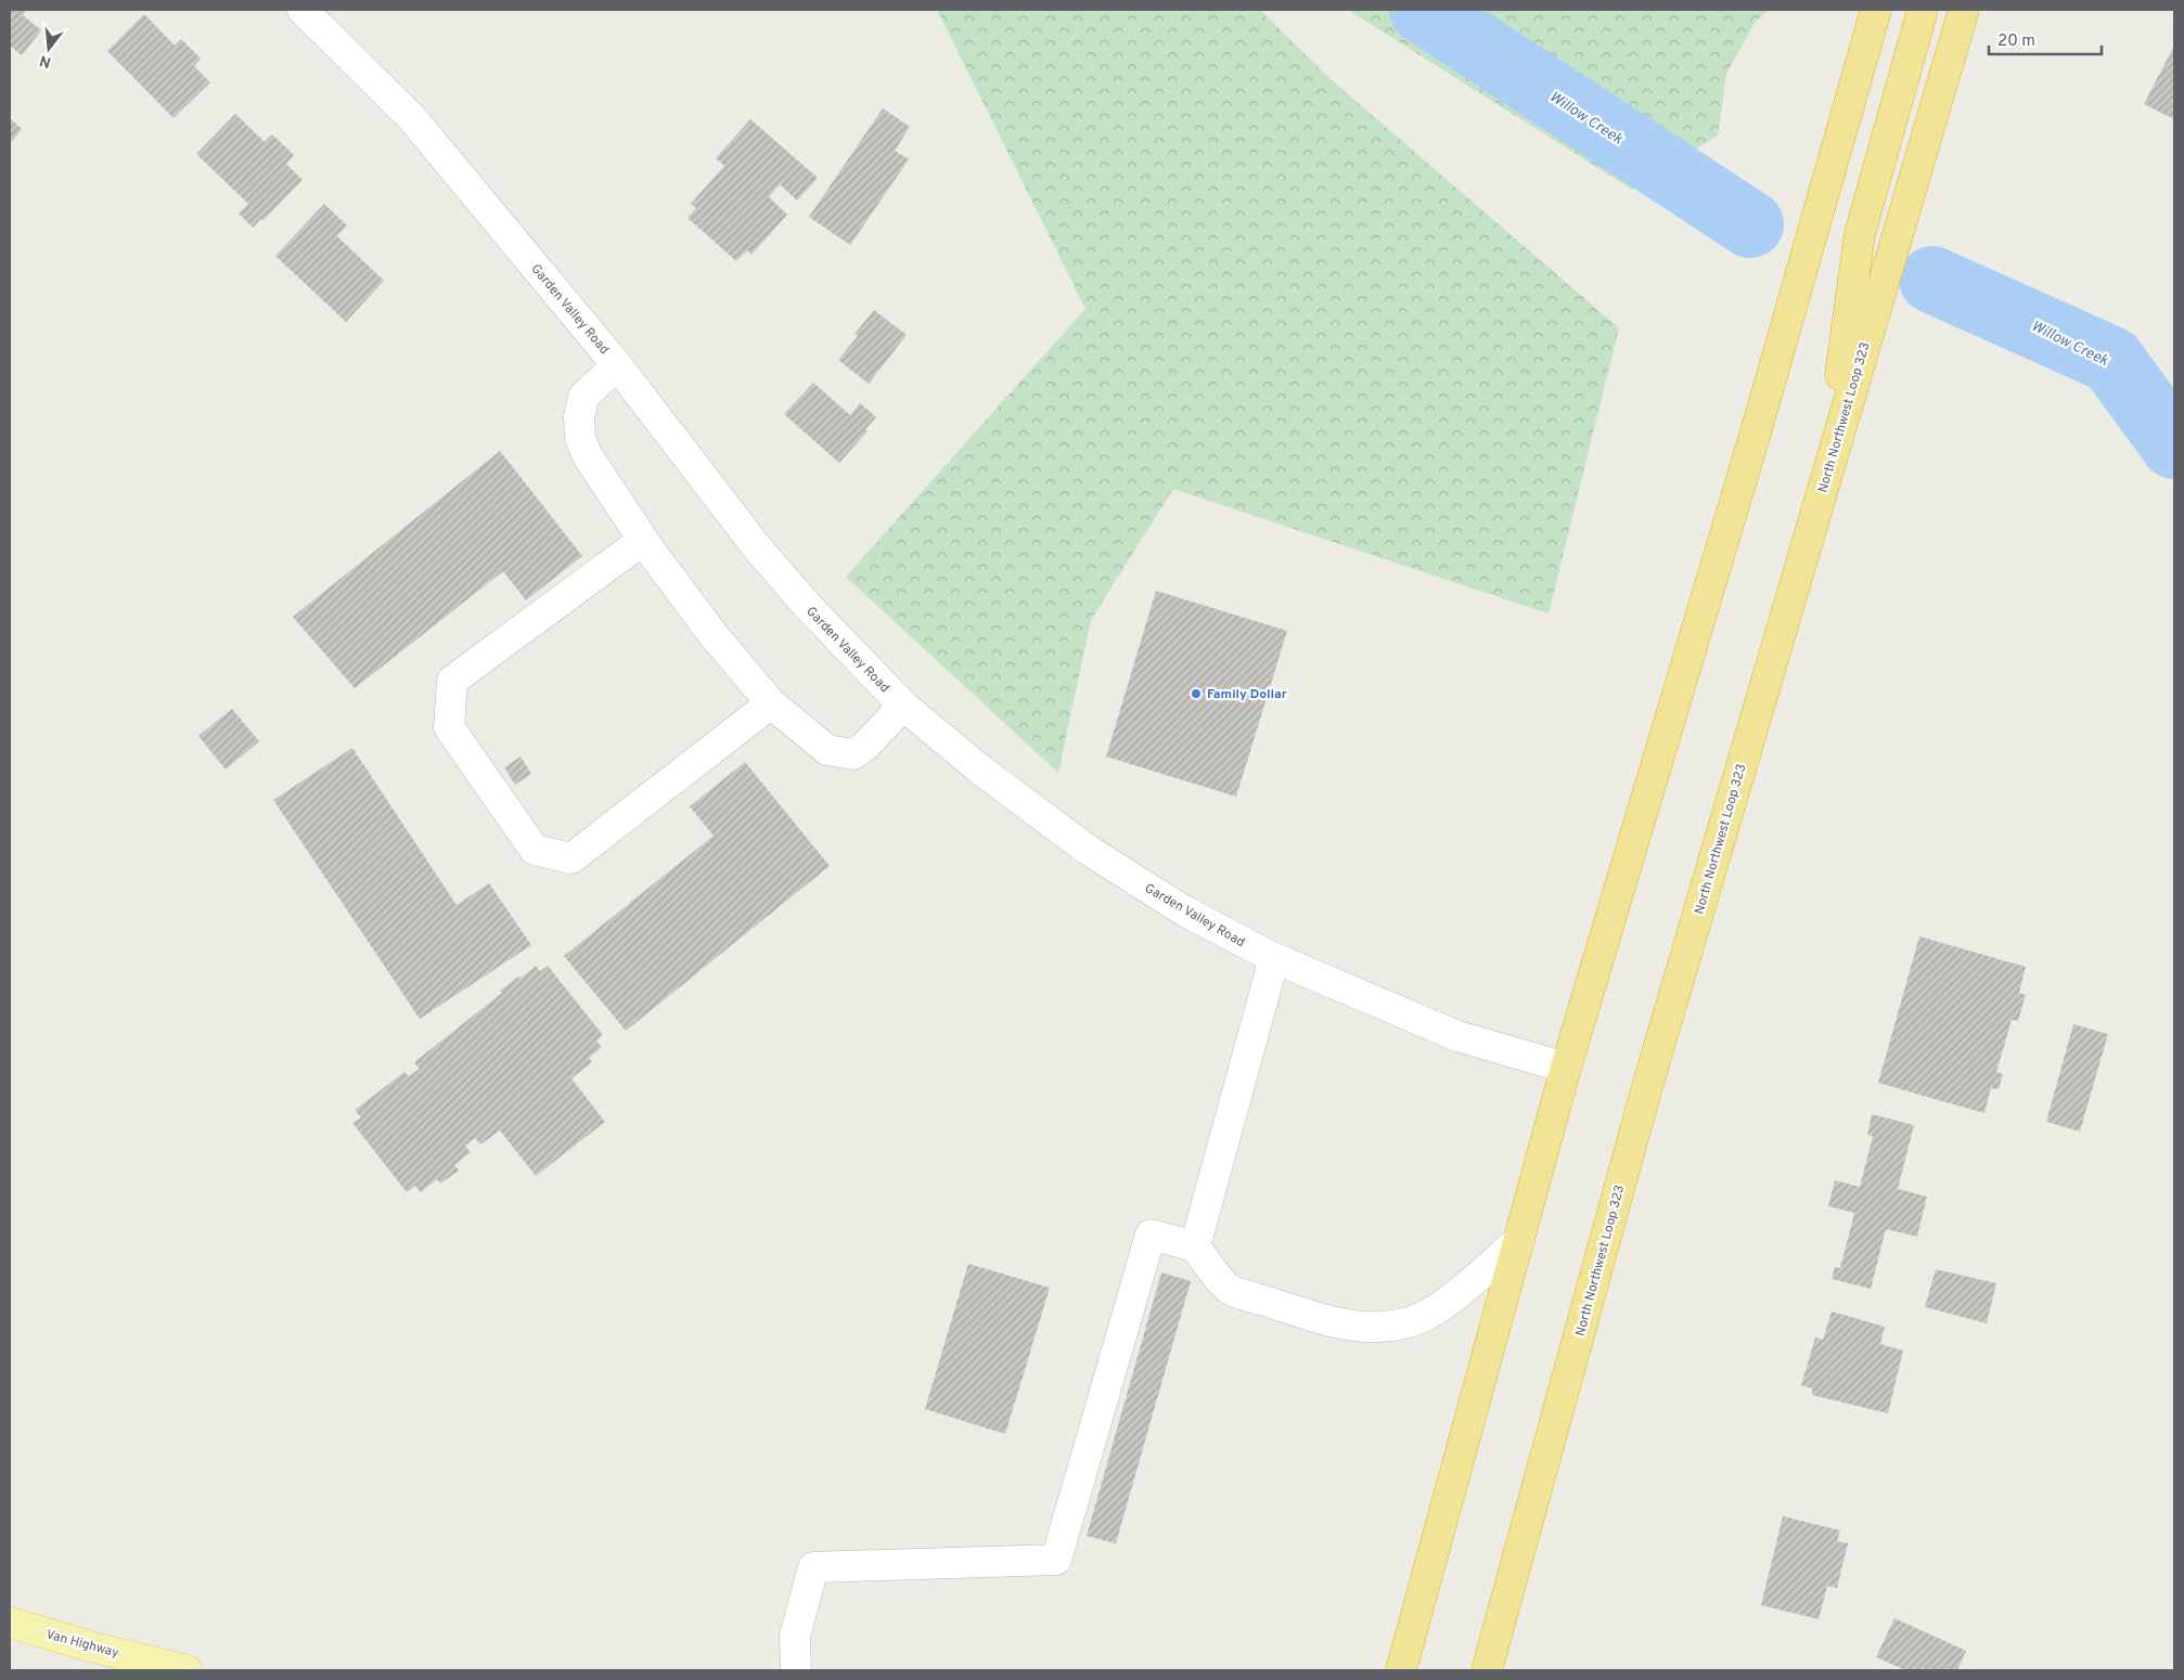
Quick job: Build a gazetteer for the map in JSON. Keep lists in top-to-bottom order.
{
  "streets": {
    "highway": ["North Northwest Loop 323"],
    "main road": ["Van Highway"],
    "street": ["Garden Valley Road"]
  },
  "water": ["Willow Creek"],
  "places": ["Family Dollar"],
  "scale_bar": "20 m",
  "north": "bottom"
}
